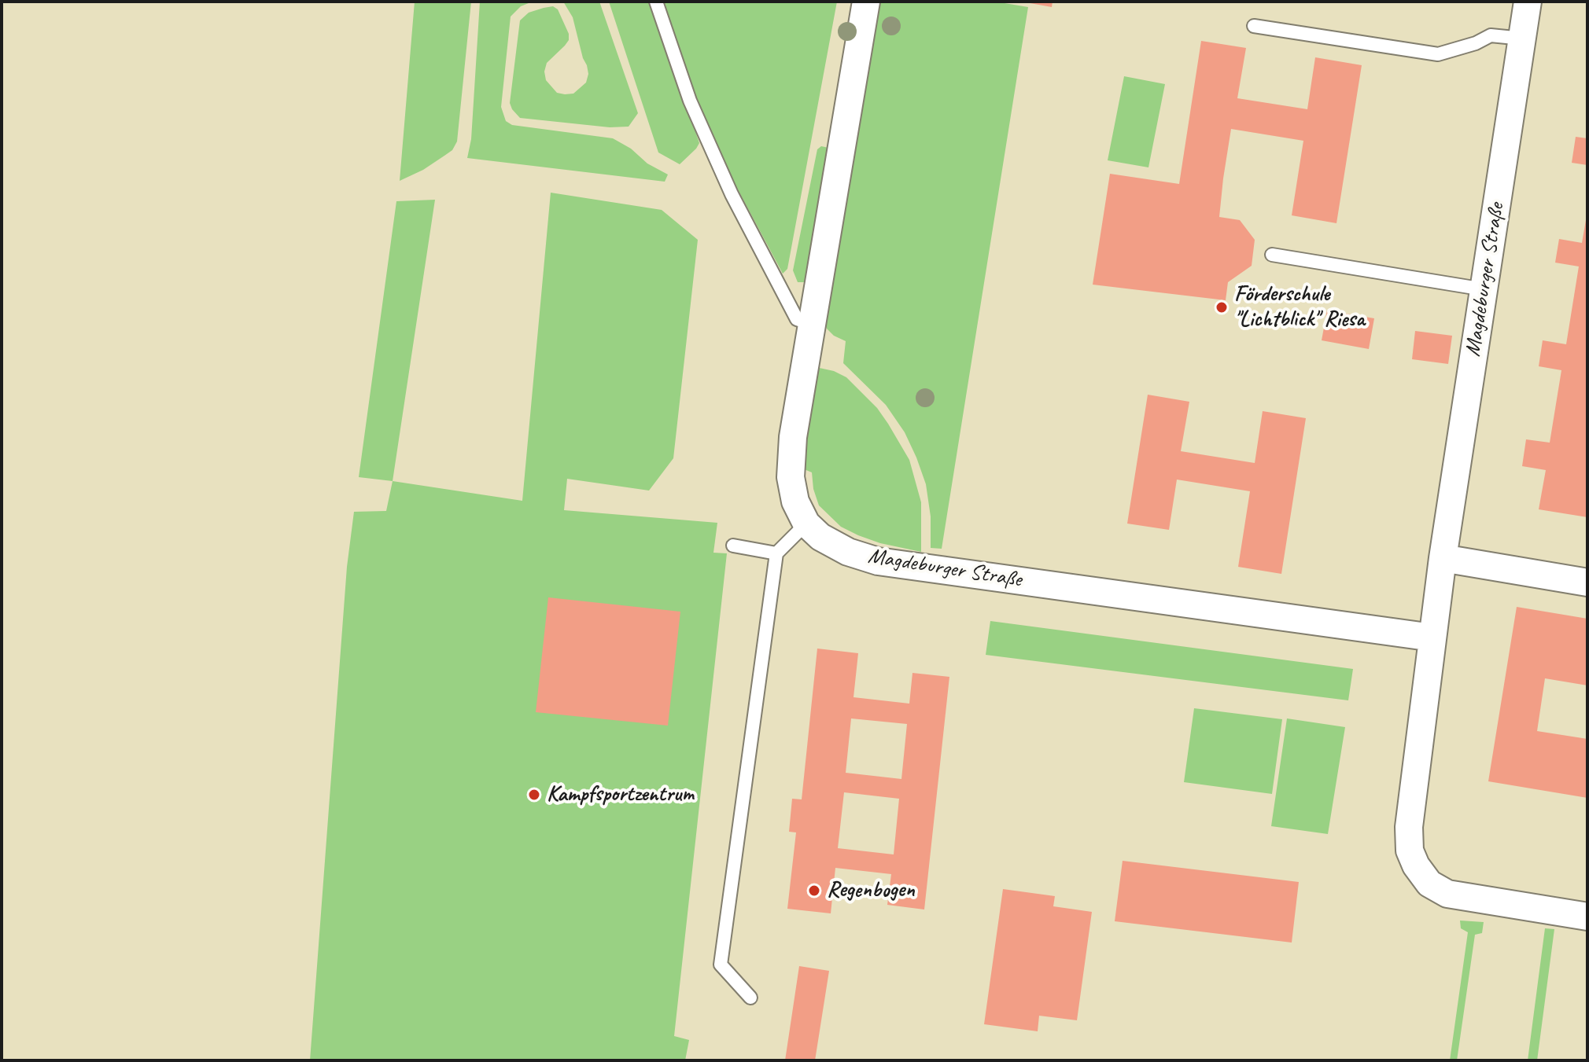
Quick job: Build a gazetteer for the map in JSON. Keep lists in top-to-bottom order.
{
  "streets": {
    "street": ["Magdeburger Straße"]
  },
  "places": ["Förderschule \"Lichtblick\" Riesa", "Kampfsportzentrum", "Regenbogen"]
}
